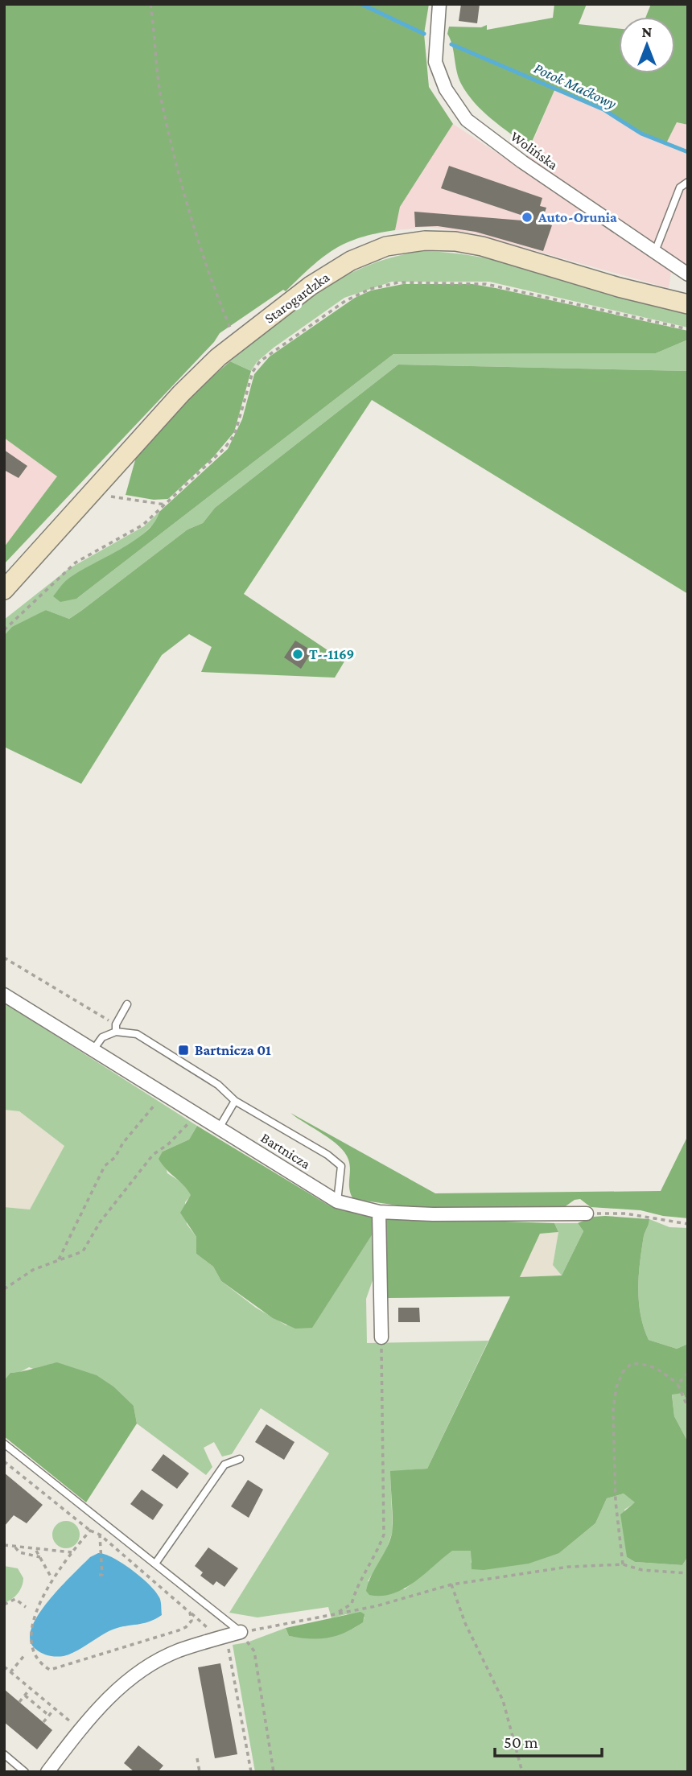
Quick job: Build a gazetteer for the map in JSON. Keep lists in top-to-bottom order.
{
  "streets": {
    "main road": ["Starogardzka"],
    "street": ["Wolińska", "Bartnicza"]
  },
  "water": ["Potok Maćkowy"],
  "places": {
    "other": ["Auto-Orunia", "T--1169"],
    "transit": ["Bartnicza 01"]
  },
  "scale_bar": "50 m",
  "north": "top"
}
